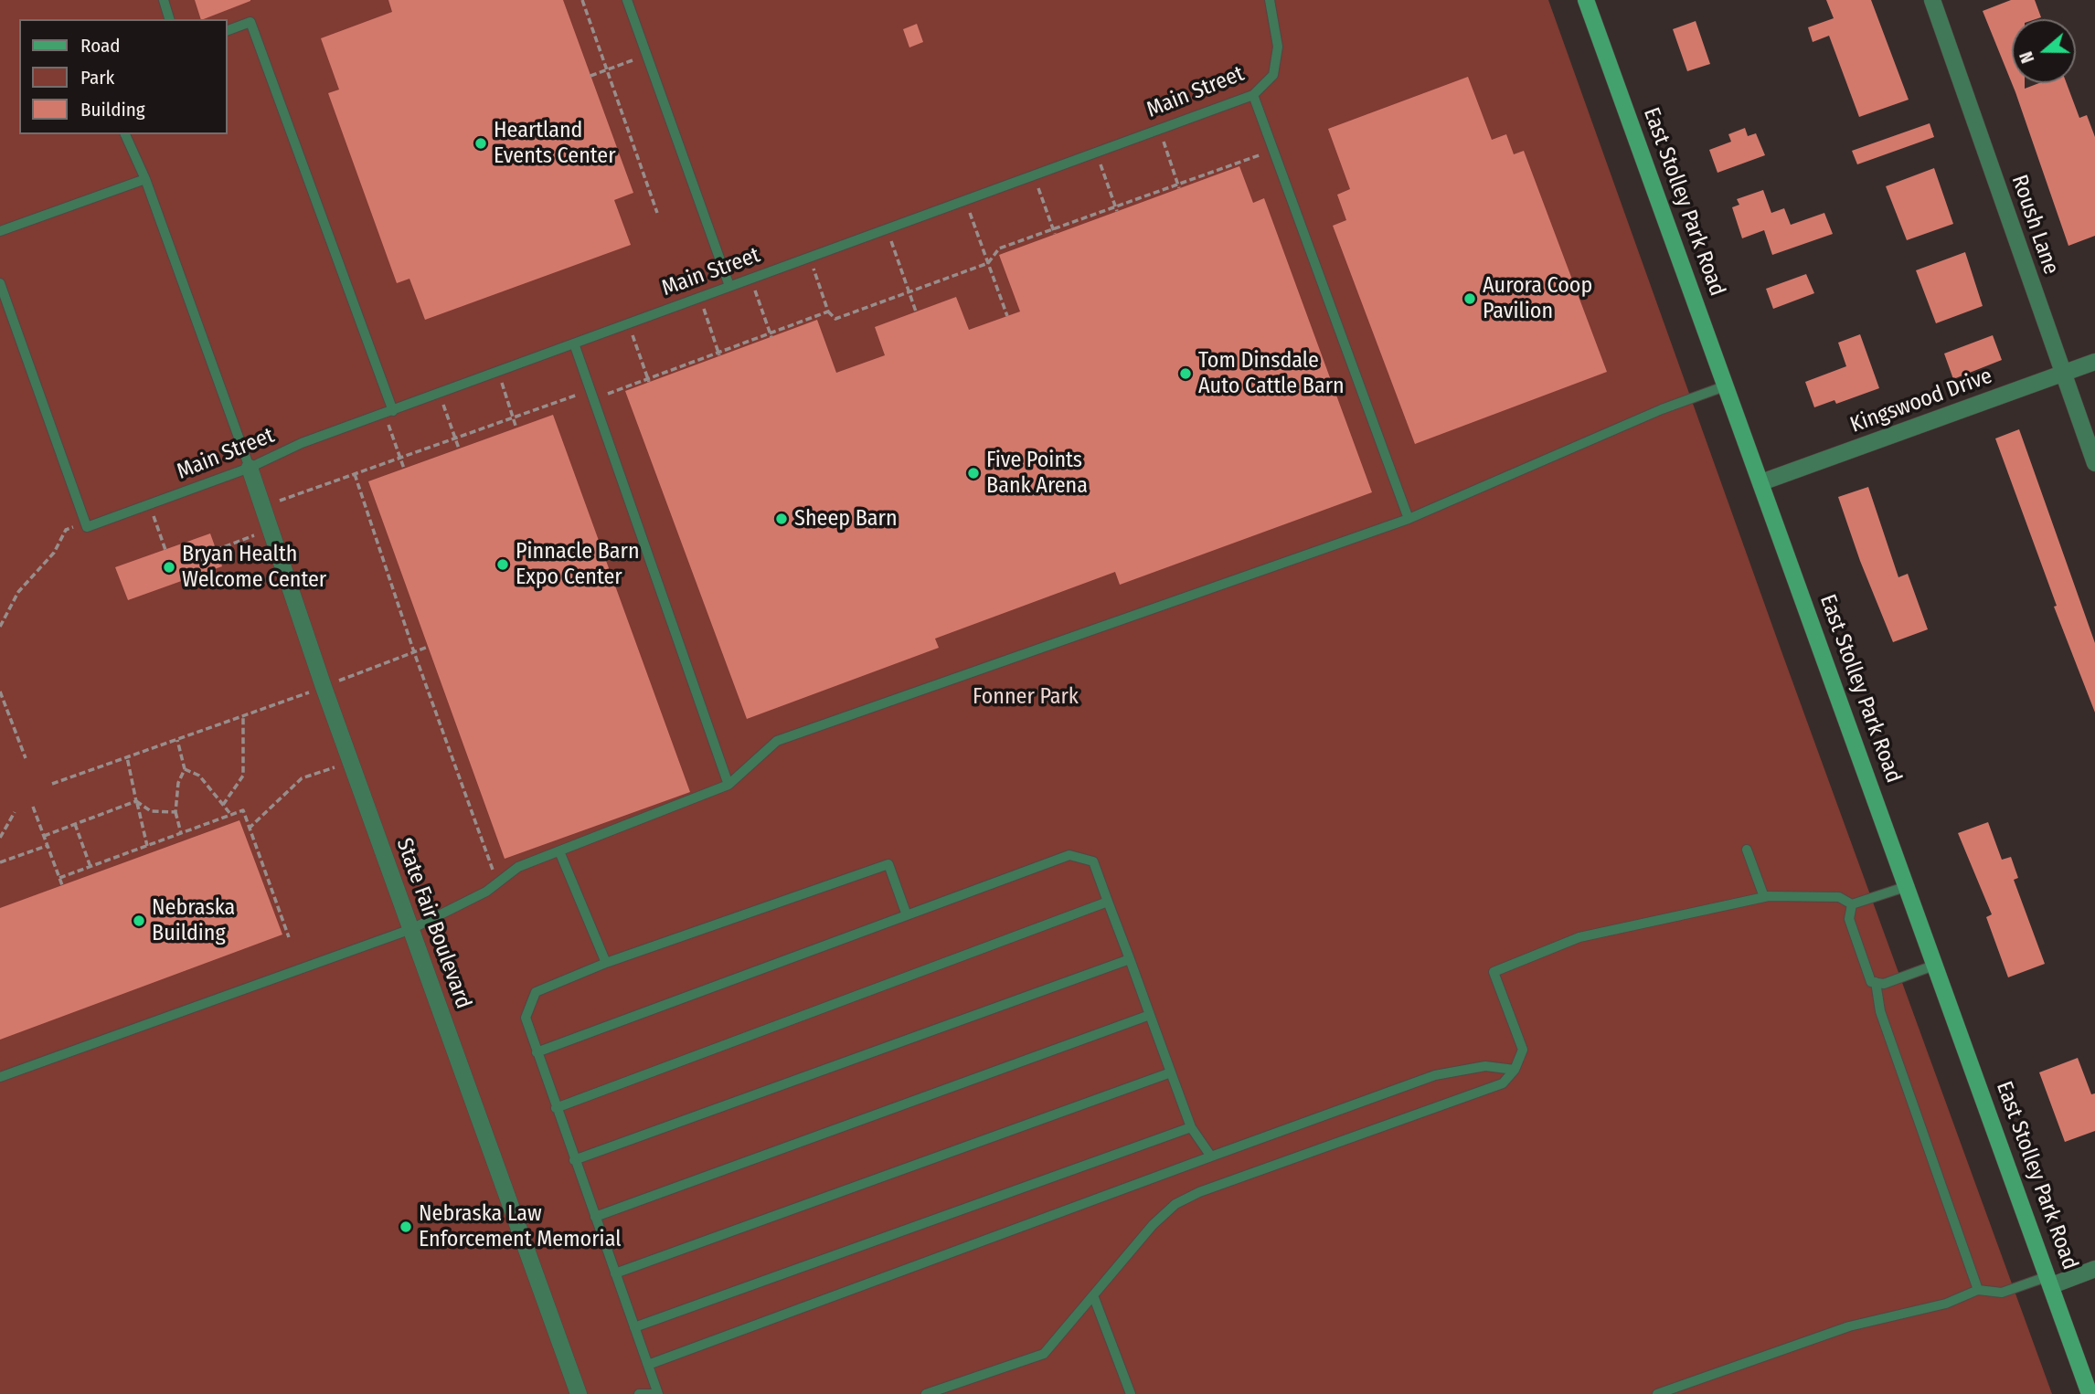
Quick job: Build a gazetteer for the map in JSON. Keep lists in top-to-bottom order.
{
  "streets": {
    "street": [
      "East Stolley Park Road",
      "Roush Lane",
      "Kingswood Drive",
      "State Fair Boulevard"
    ],
    "lane": ["Main Street"]
  },
  "crossings": [
    ["Main Street", "State Fair Boulevard"],
    ["East Stolley Park Road", "Kingswood Drive"],
    ["Roush Lane", "Kingswood Drive"]
  ],
  "parks": ["Fonner Park"],
  "places": [
    "Heartland Events Center",
    "Aurora Coop Pavilion",
    "Tom Dinsdale Auto Cattle Barn",
    "Five Points Bank Arena",
    "Sheep Barn",
    "Pinnacle Barn Expo Center",
    "Bryan Health Welcome Center",
    "Nebraska Building",
    "Nebraska Law Enforcement Memorial"
  ],
  "legend": ["Road", "Park", "Building"],
  "north": "left"
}
